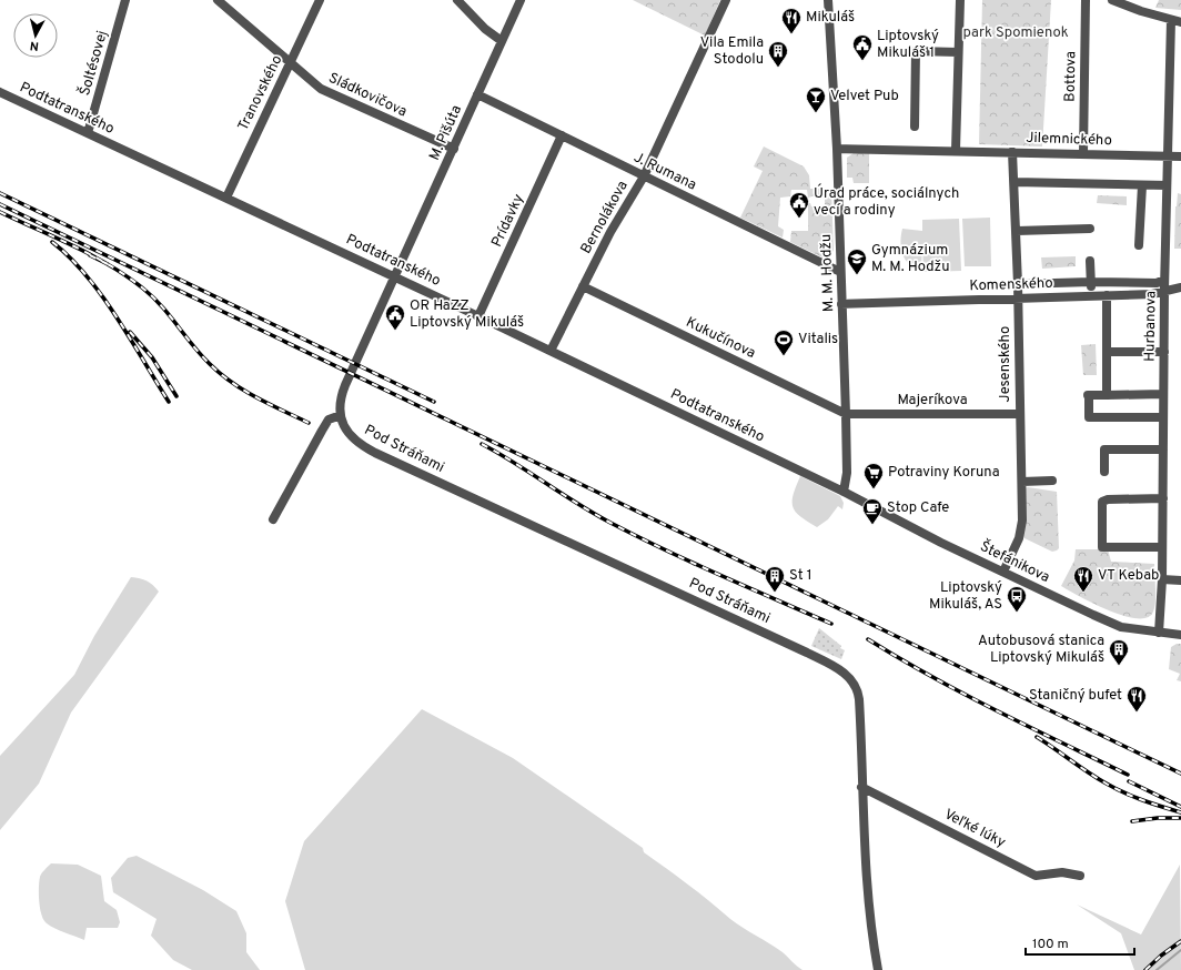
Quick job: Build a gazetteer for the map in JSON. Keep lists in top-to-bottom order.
{
  "streets": {
    "street": [
      "Šoltésovej",
      "Bottova",
      "Tranovského",
      "Sládkovičova",
      "Podtatranského",
      "M. Pišúta",
      "Jilemnického",
      "J. Rumana",
      "Bernolákova",
      "Prídavky",
      "M. M. Hodžu",
      "Komenského",
      "Hurbanova",
      "Kukučínova",
      "Jesenského",
      "Majeríkova",
      "Pod Stráňami",
      "Štefánikova",
      "Veľké lúky"
    ]
  },
  "crossings": [
    ["Šoltésovej", "Podtatranského"],
    ["Bottova", "Jilemnického"],
    ["Tranovského", "Sládkovičova"],
    ["Tranovského", "Podtatranského"],
    ["Sládkovičova", "M. Pišúta"],
    ["Podtatranského", "M. Pišúta"],
    ["Podtatranského", "Bernolákova"],
    ["Podtatranského", "Prídavky"],
    ["Podtatranského", "M. M. Hodžu"],
    ["Podtatranského", "Štefánikova"],
    ["M. Pišúta", "J. Rumana"],
    ["Jilemnického", "M. M. Hodžu"],
    ["Jilemnického", "Hurbanova"],
    ["Jilemnického", "Jesenského"],
    ["J. Rumana", "Bernolákova"],
    ["J. Rumana", "Prídavky"],
    ["J. Rumana", "M. M. Hodžu"],
    ["Bernolákova", "Kukučínova"],
    ["M. M. Hodžu", "Komenského"],
    ["M. M. Hodžu", "Kukučínova"],
    ["M. M. Hodžu", "Majeríkova"],
    ["M. M. Hodžu", "Štefánikova"],
    ["Komenského", "Hurbanova"],
    ["Komenského", "Jesenského"],
    ["Hurbanova", "Štefánikova"],
    ["Kukučínova", "Majeríkova"],
    ["Jesenského", "Majeríkova"],
    ["Jesenského", "Štefánikova"],
    ["Pod Stráňami", "Veľké lúky"]
  ],
  "parks": ["park Spomienok"],
  "places": {
    "restaurant": ["Mikuláš", "VT Kebab", "Staničný bufet"],
    "public building": ["Liptovský Mikuláš 1", "Úrad práce, sociálnych vecí a rodiny", "OR HaZZ Liptovský Mikuláš"],
    "building": ["Vila Emila Stodolu", "St 1", "Autobusová stanica Liptovský Mikuláš"],
    "bar": ["Velvet Pub"],
    "school or university": ["Gymnázium M. M. Hodžu"],
    "sports": ["Vitalis"],
    "supermarket": ["Potraviny Koruna"],
    "cafe": ["Stop Cafe"],
    "bus stop": ["Liptovský Mikuláš, AS"]
  },
  "scale_bar": "100 m",
  "north": "bottom"
}
